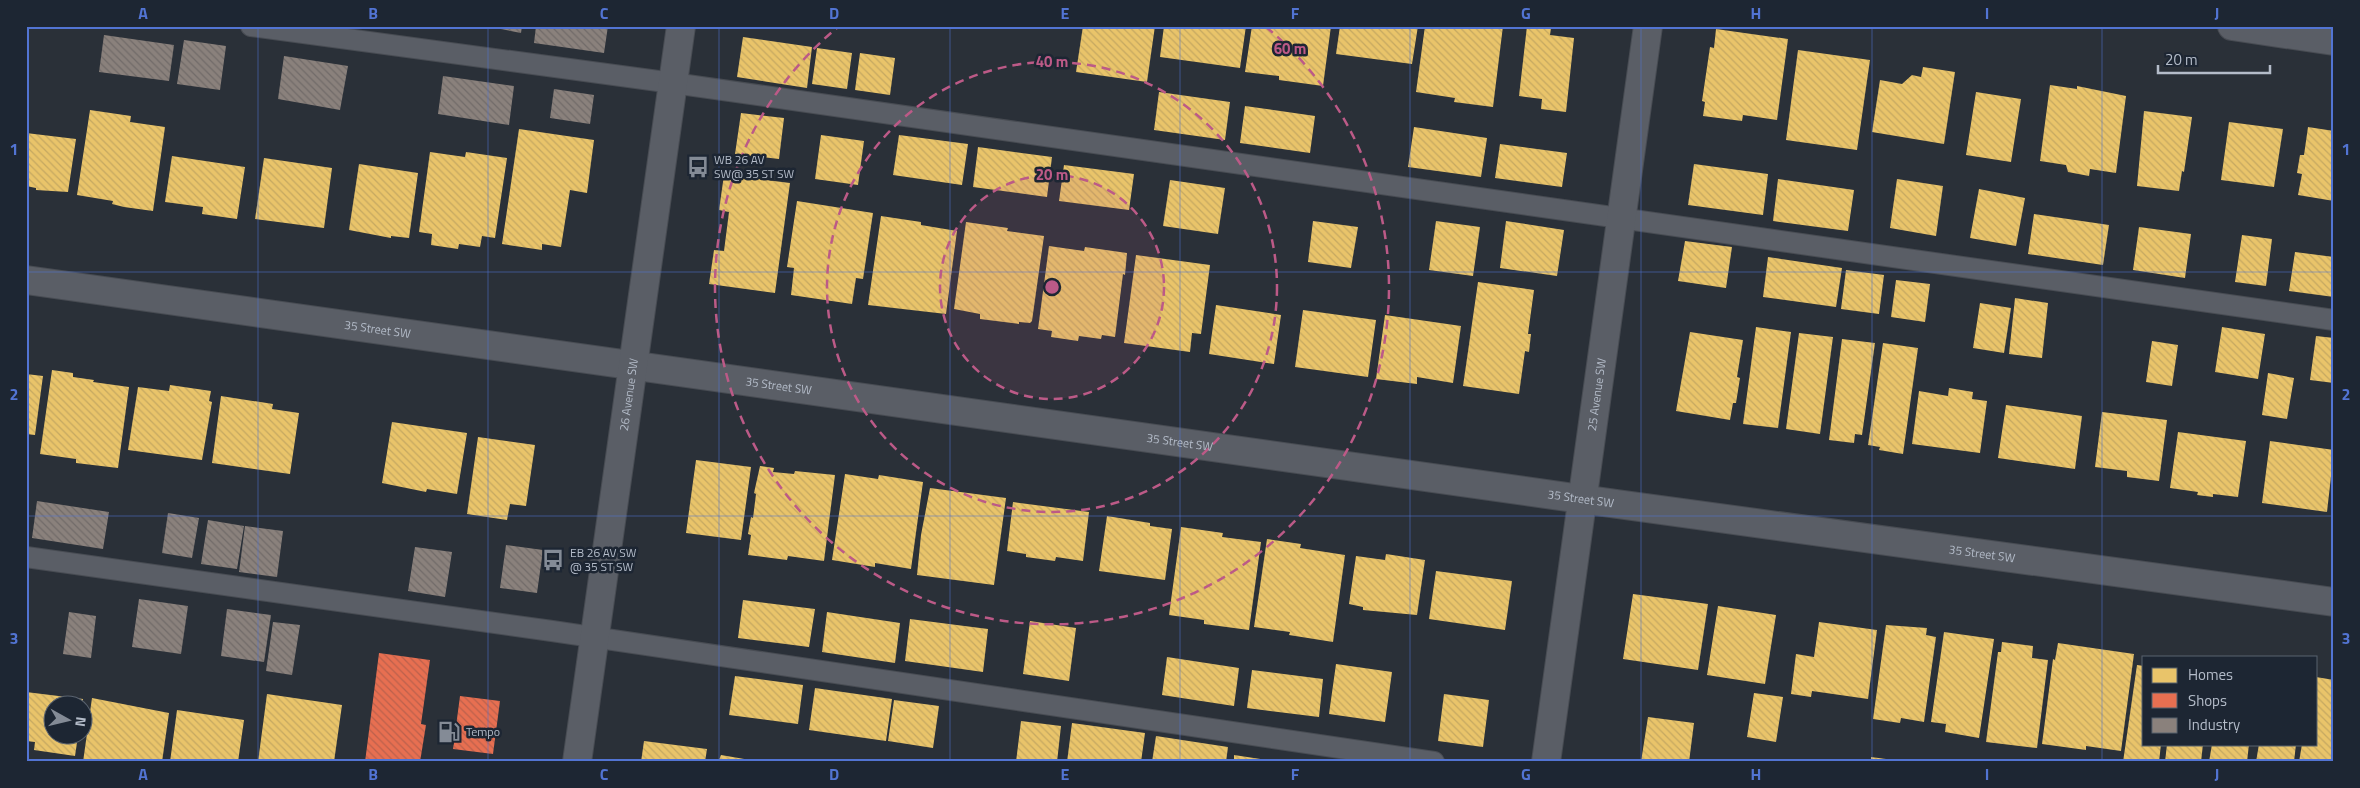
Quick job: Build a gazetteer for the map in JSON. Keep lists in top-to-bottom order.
{
  "streets": {
    "street": ["35 Street SW", "26 Avenue SW", "25 Avenue SW"]
  },
  "crossings": [
    ["35 Street SW", "26 Avenue SW"],
    ["35 Street SW", "25 Avenue SW"]
  ],
  "places": {
    "bus stop": ["WB 26 AV SW@ 35 ST SW", "EB 26 AV SW @ 35 ST SW"],
    "fuel station": ["Tempo"]
  },
  "legend": ["Homes", "Shops", "Industry"],
  "scale_bar": "20 m",
  "north": "right",
  "grid": {
    "columns": [
      "A",
      "B",
      "C",
      "D",
      "E",
      "F",
      "G",
      "H",
      "I",
      "J"
    ],
    "rows": ["1", "2", "3"]
  },
  "rings": ["60 m", "40 m", "20 m"]
}
